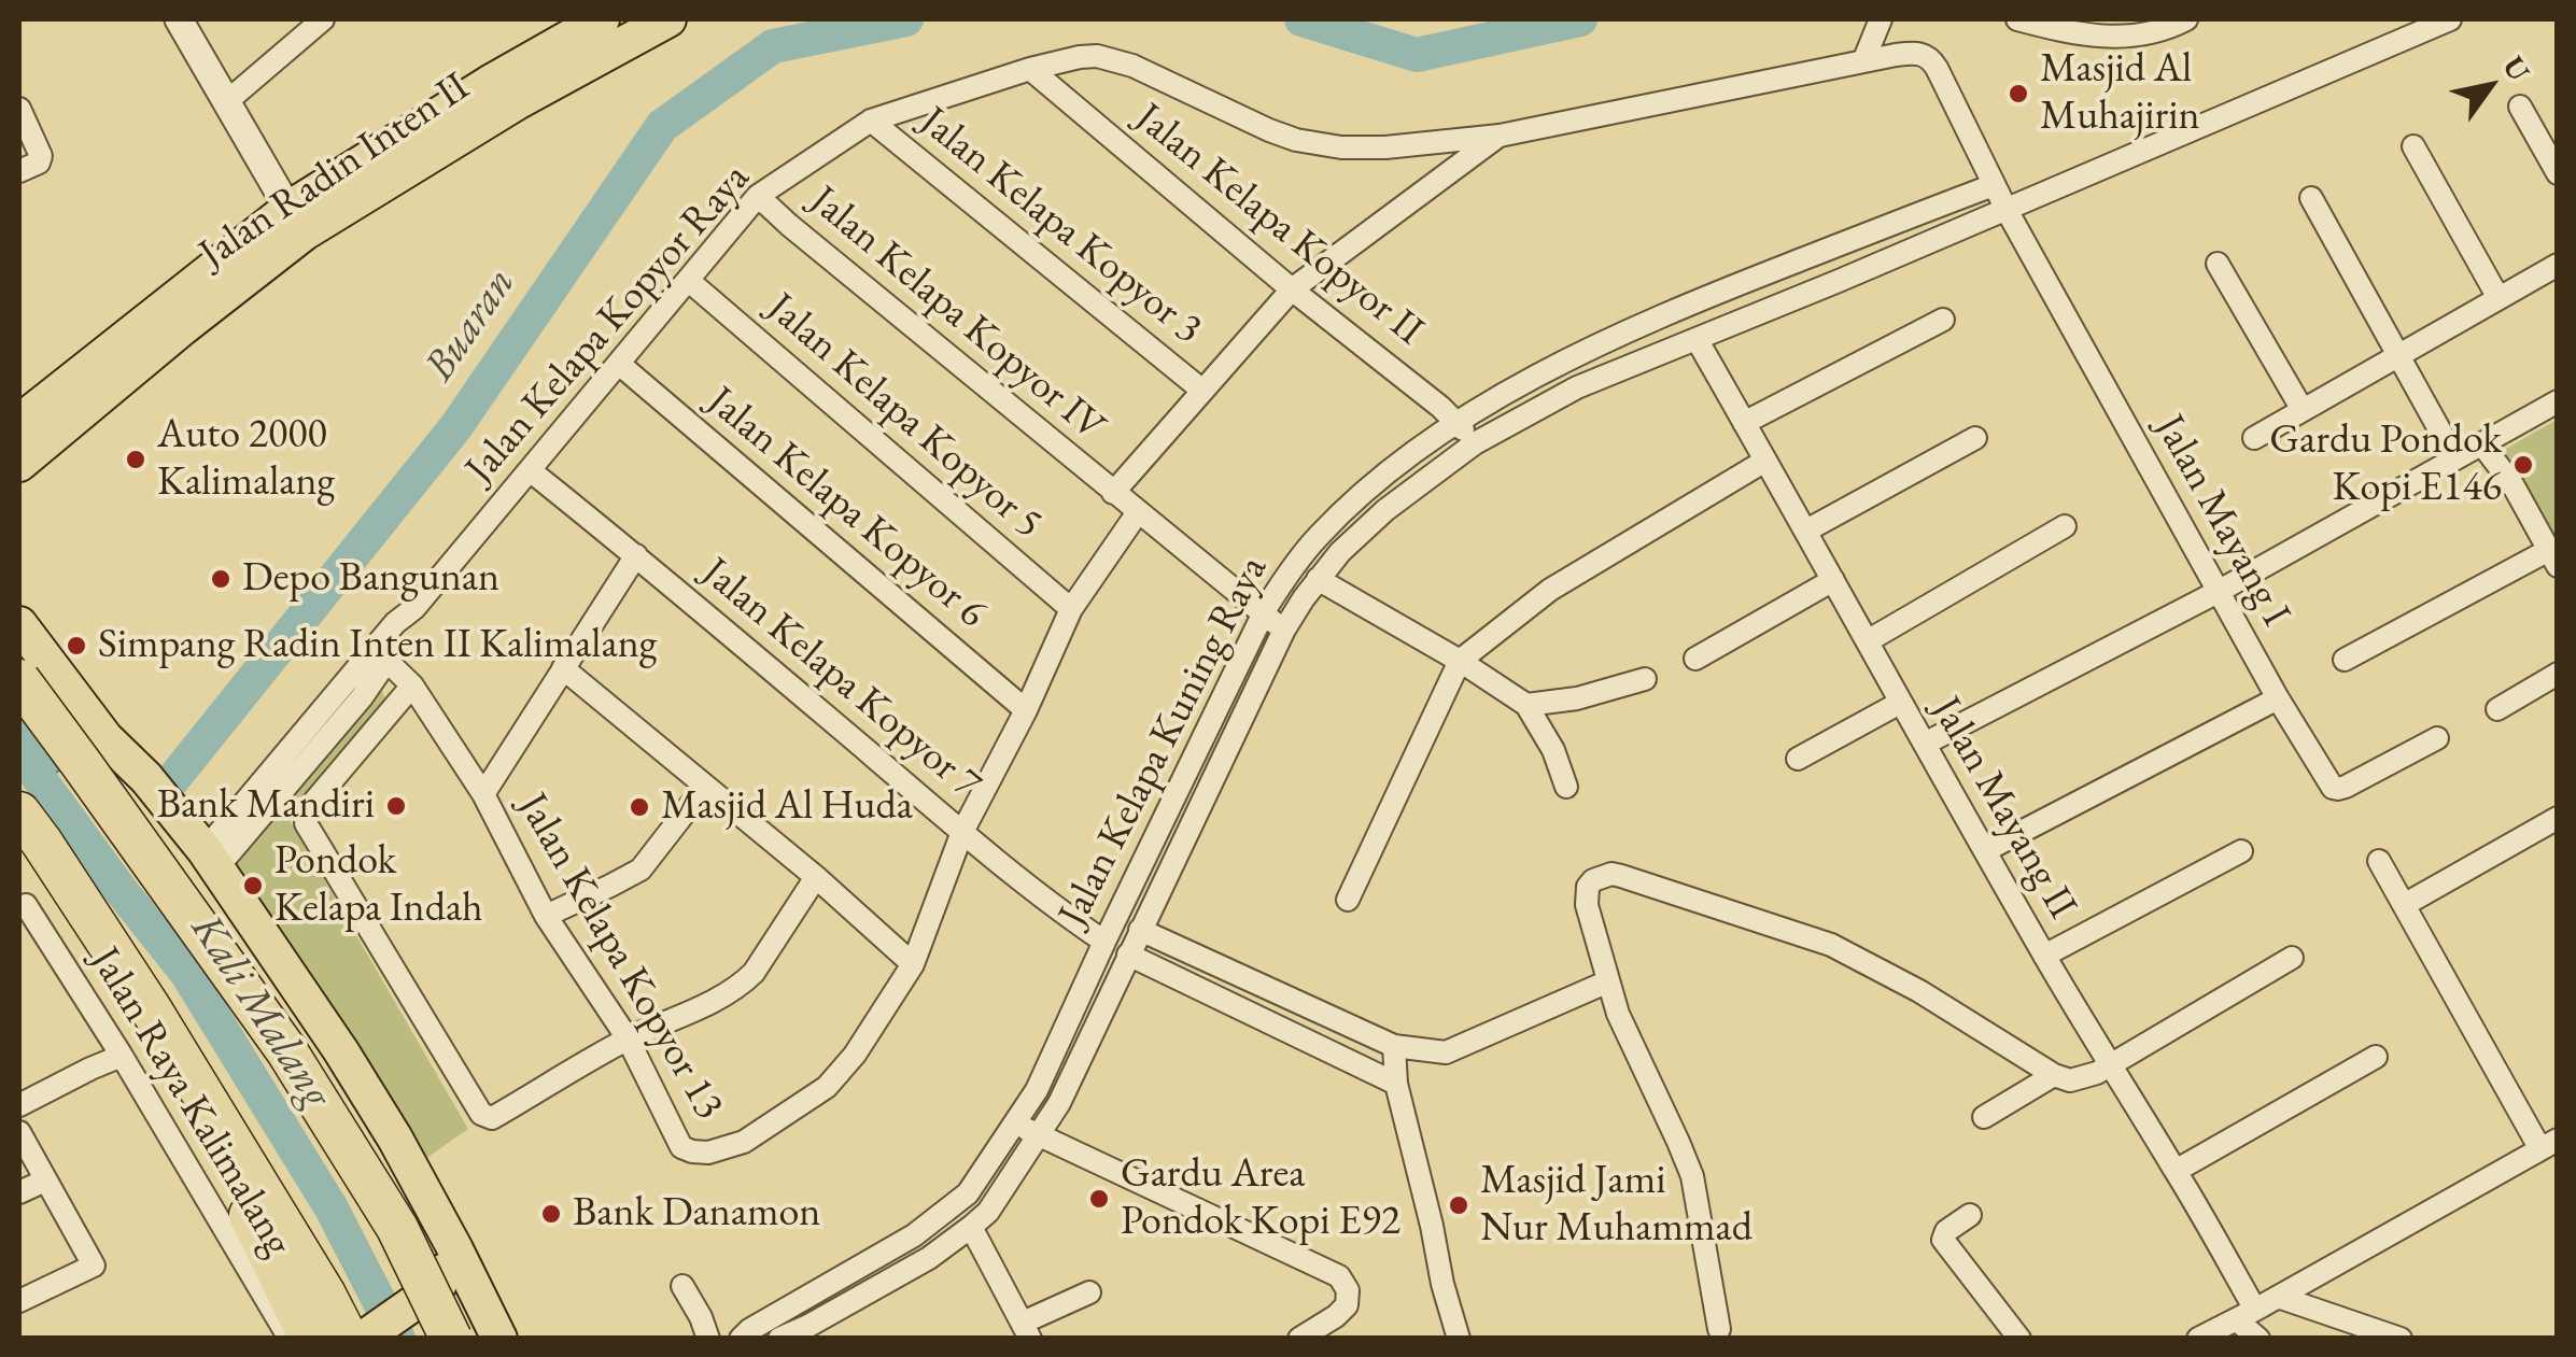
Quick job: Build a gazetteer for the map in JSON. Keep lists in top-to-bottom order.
{
  "streets": {
    "main road": ["Jalan Radin Inten II"],
    "street": [
      "Jalan Kelapa Kopyor II",
      "Jalan Kelapa Kopyor 3",
      "Jalan Kelapa Kopyor IV",
      "Jalan Kelapa Kopyor Raya",
      "Jalan Kelapa Kopyor 5",
      "Jalan Kelapa Kopyor 6",
      "Jalan Mayang I",
      "Jalan Kelapa Kopyor 7",
      "Jalan Kelapa Kuning Raya",
      "Jalan Mayang II",
      "Jalan Kelapa Kopyor 13",
      "Jalan Raya Kalimalang"
    ]
  },
  "crossings": [
    ["Jalan Kelapa Kopyor II", "Jalan Kelapa Kopyor Raya"],
    ["Jalan Kelapa Kopyor II", "Jalan Kelapa Kuning Raya"],
    ["Jalan Kelapa Kopyor 3", "Jalan Kelapa Kopyor Raya"],
    ["Jalan Kelapa Kopyor IV", "Jalan Kelapa Kopyor Raya"],
    ["Jalan Kelapa Kopyor IV", "Jalan Kelapa Kuning Raya"],
    ["Jalan Kelapa Kopyor IV", "Jalan Kelapa Kopyor 13"],
    ["Jalan Kelapa Kopyor Raya", "Jalan Kelapa Kopyor 5"],
    ["Jalan Kelapa Kopyor Raya", "Jalan Kelapa Kopyor 6"],
    ["Jalan Kelapa Kopyor Raya", "Jalan Mayang I"],
    ["Jalan Kelapa Kopyor Raya", "Jalan Kelapa Kopyor 7"],
    ["Jalan Kelapa Kopyor Raya", "Jalan Kelapa Kuning Raya"],
    ["Jalan Kelapa Kopyor Raya", "Jalan Kelapa Kopyor 13"],
    ["Jalan Kelapa Kopyor 5", "Jalan Kelapa Kopyor 13"],
    ["Jalan Kelapa Kopyor 6", "Jalan Kelapa Kopyor 13"],
    ["Jalan Mayang I", "Jalan Kelapa Kuning Raya"],
    ["Jalan Kelapa Kopyor 7", "Jalan Kelapa Kuning Raya"],
    ["Jalan Kelapa Kopyor 7", "Jalan Kelapa Kopyor 13"],
    ["Jalan Kelapa Kuning Raya", "Jalan Mayang II"]
  ],
  "water": ["Buaran", "Kali Malang"],
  "places": [
    "Masjid Al Muhajirin",
    "Auto 2000 Kalimalang",
    "Gardu Pondok Kopi E146",
    "Depo Bangunan",
    "Simpang Radin Inten II Kalimalang",
    "Bank Mandiri",
    "Masjid Al Huda",
    "Pondok Kelapa Indah",
    "Gardu Area Pondok Kopi E92",
    "Masjid Jami Nur Muhammad",
    "Bank Danamon"
  ],
  "north": "top right"
}
